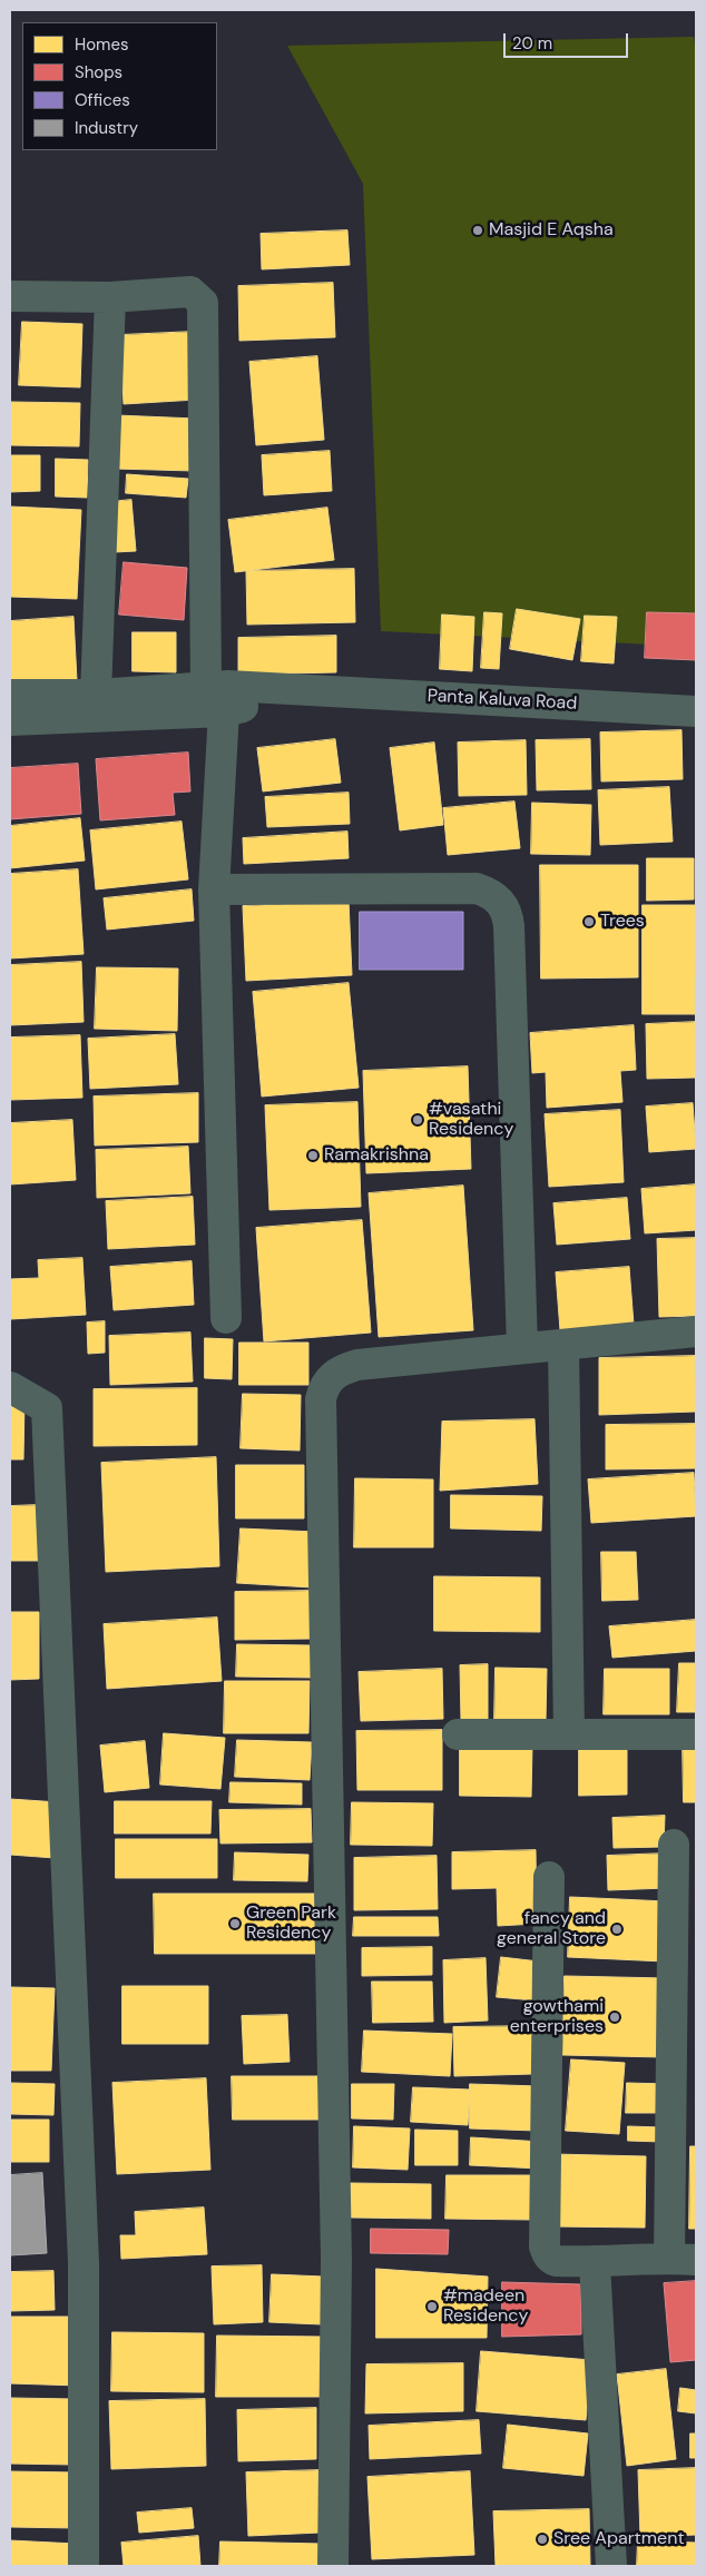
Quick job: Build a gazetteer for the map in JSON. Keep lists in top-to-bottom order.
{
  "streets": {
    "street": ["Panta Kaluva Road"]
  },
  "places": [
    "Masjid E Aqsha",
    "Trees",
    "#vasathi Residency",
    "Ramakrishna",
    "Green Park Residency",
    "fancy and general Store",
    "gowthami enterprises",
    "#madeen Residency",
    "Sree Apartment"
  ],
  "legend": [
    "Homes",
    "Shops",
    "Offices",
    "Industry"
  ],
  "scale_bar": "20 m"
}
